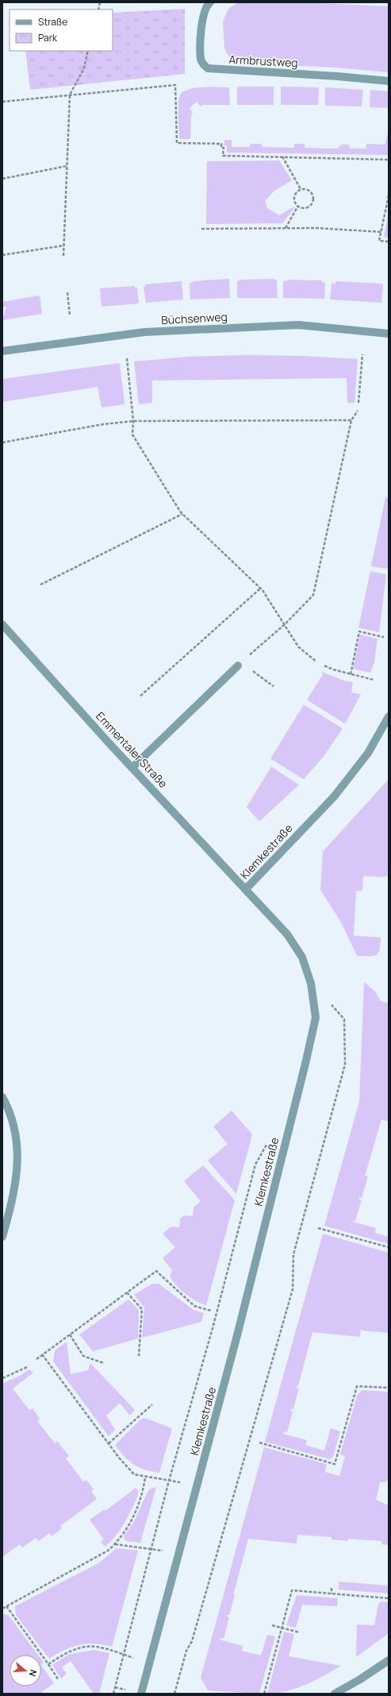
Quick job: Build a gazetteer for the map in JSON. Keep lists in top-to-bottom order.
{
  "streets": {
    "street": [
      "Armbrustweg",
      "Büchsenweg",
      "Emmentaler Straße",
      "Klemkestraße"
    ]
  },
  "crossings": [
    ["Emmentaler Straße", "Klemkestraße"]
  ],
  "legend": ["Straße", "Park"],
  "north": "right"
}
